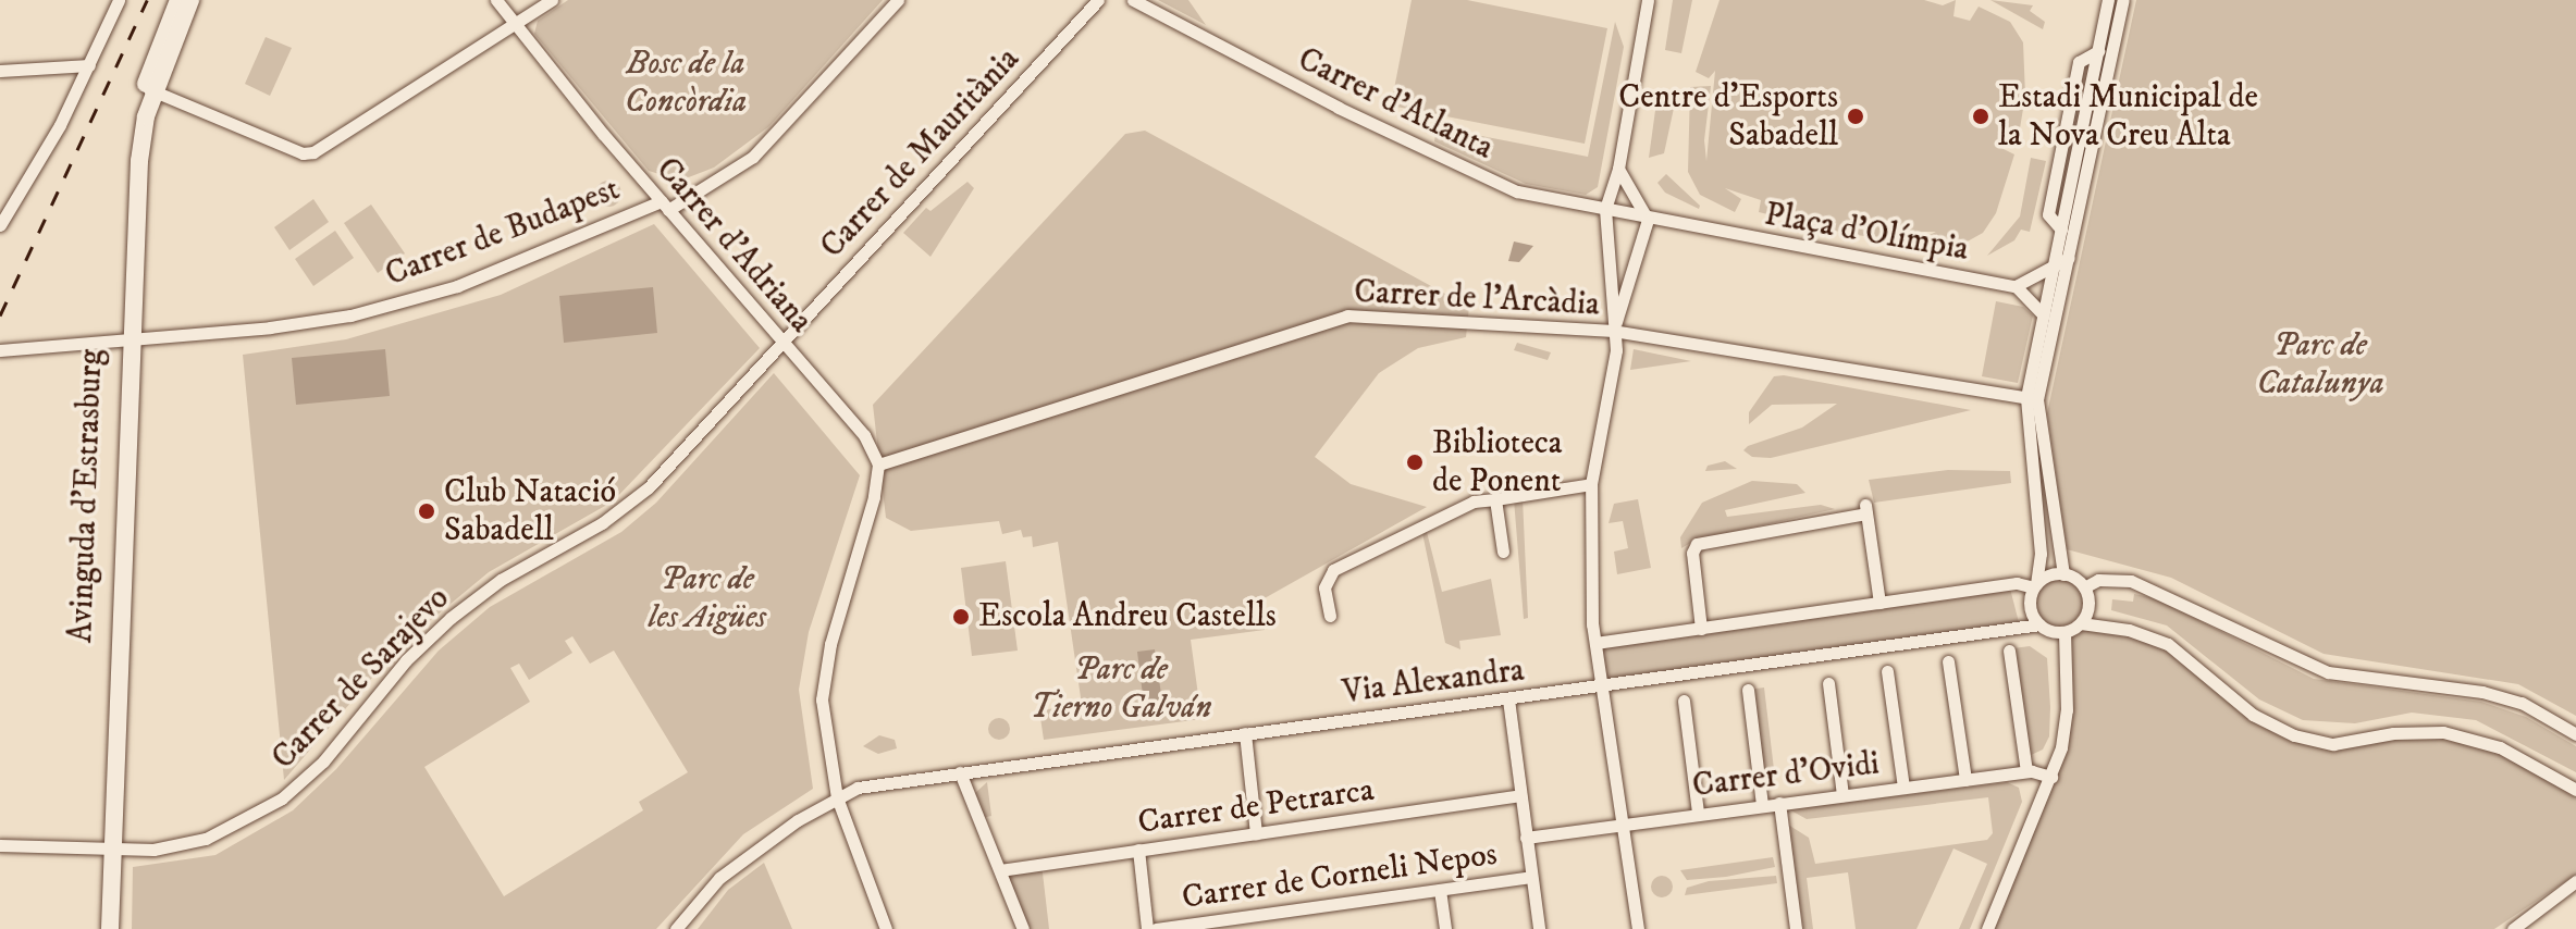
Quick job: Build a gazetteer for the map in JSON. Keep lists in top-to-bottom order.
{
  "streets": {
    "main road": ["Avinguda d'Estrasburg"],
    "street": [
      "Carrer d'Atlanta",
      "Carrer de Mauritània",
      "Carrer de Budapest",
      "Plaça d'Olímpia",
      "Carrer d'Adriana",
      "Carrer de l'Arcàdia",
      "Carrer de Sarajevo",
      "Via Alexandra",
      "Carrer d'Ovidi",
      "Carrer de Petrarca",
      "Carrer de Corneli Nepos"
    ]
  },
  "crossings": [
    ["Carrer d'Atlanta", "Plaça d'Olímpia"],
    ["Carrer de Mauritània", "Carrer d'Adriana"],
    ["Carrer de Mauritània", "Carrer de Sarajevo"],
    ["Carrer de Budapest", "Carrer d'Adriana"],
    ["Carrer de Budapest", "Avinguda d'Estrasburg"],
    ["Carrer d'Adriana", "Carrer de l'Arcàdia"],
    ["Carrer d'Adriana", "Carrer de Sarajevo"],
    ["Avinguda d'Estrasburg", "Carrer de Sarajevo"]
  ],
  "parks": [
    "Bosc de la Concòrdia",
    "Parc de Catalunya",
    "Parc de les Aigües",
    "Parc de Tierno Galván"
  ],
  "places": [
    "Centre d'Esports Sabadell",
    "Estadi Municipal de la Nova Creu Alta",
    "Biblioteca de Ponent",
    "Club Natació Sabadell",
    "Escola Andreu Castells"
  ]
}
